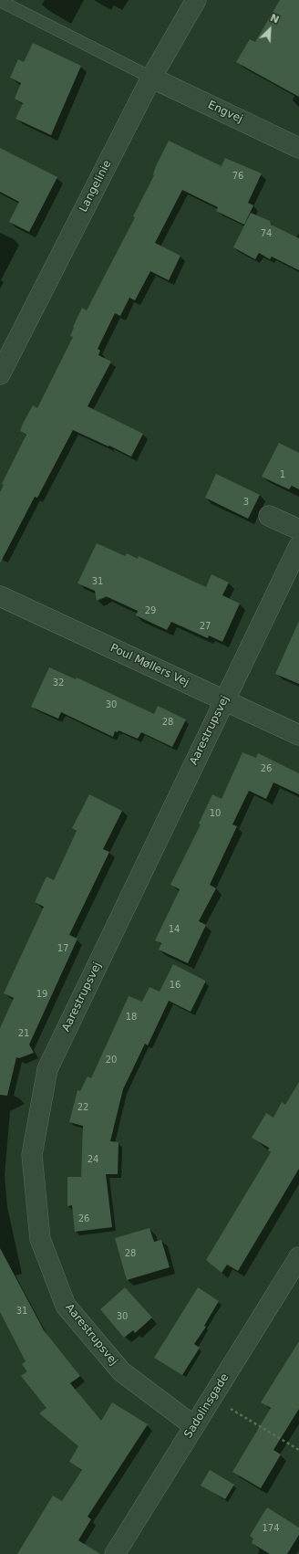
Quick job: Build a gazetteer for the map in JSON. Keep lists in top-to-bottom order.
{
  "streets": {
    "street": [
      "Engvej",
      "Langelinie",
      "Poul Møllers Vej",
      "Aarestrupsvej",
      "Sadolinsgade"
    ]
  },
  "crossings": [
    ["Engvej", "Langelinie"],
    ["Poul Møllers Vej", "Aarestrupsvej"],
    ["Aarestrupsvej", "Sadolinsgade"]
  ],
  "house_numbers": [
    "76",
    "74",
    "1",
    "3",
    "31",
    "29",
    "27",
    "32",
    "30",
    "28",
    "26",
    "10",
    "14",
    "17",
    "16",
    "19",
    "18",
    "21",
    "20",
    "22",
    "24",
    "26",
    "28",
    "31",
    "30",
    "174"
  ],
  "north": "top right"
}
